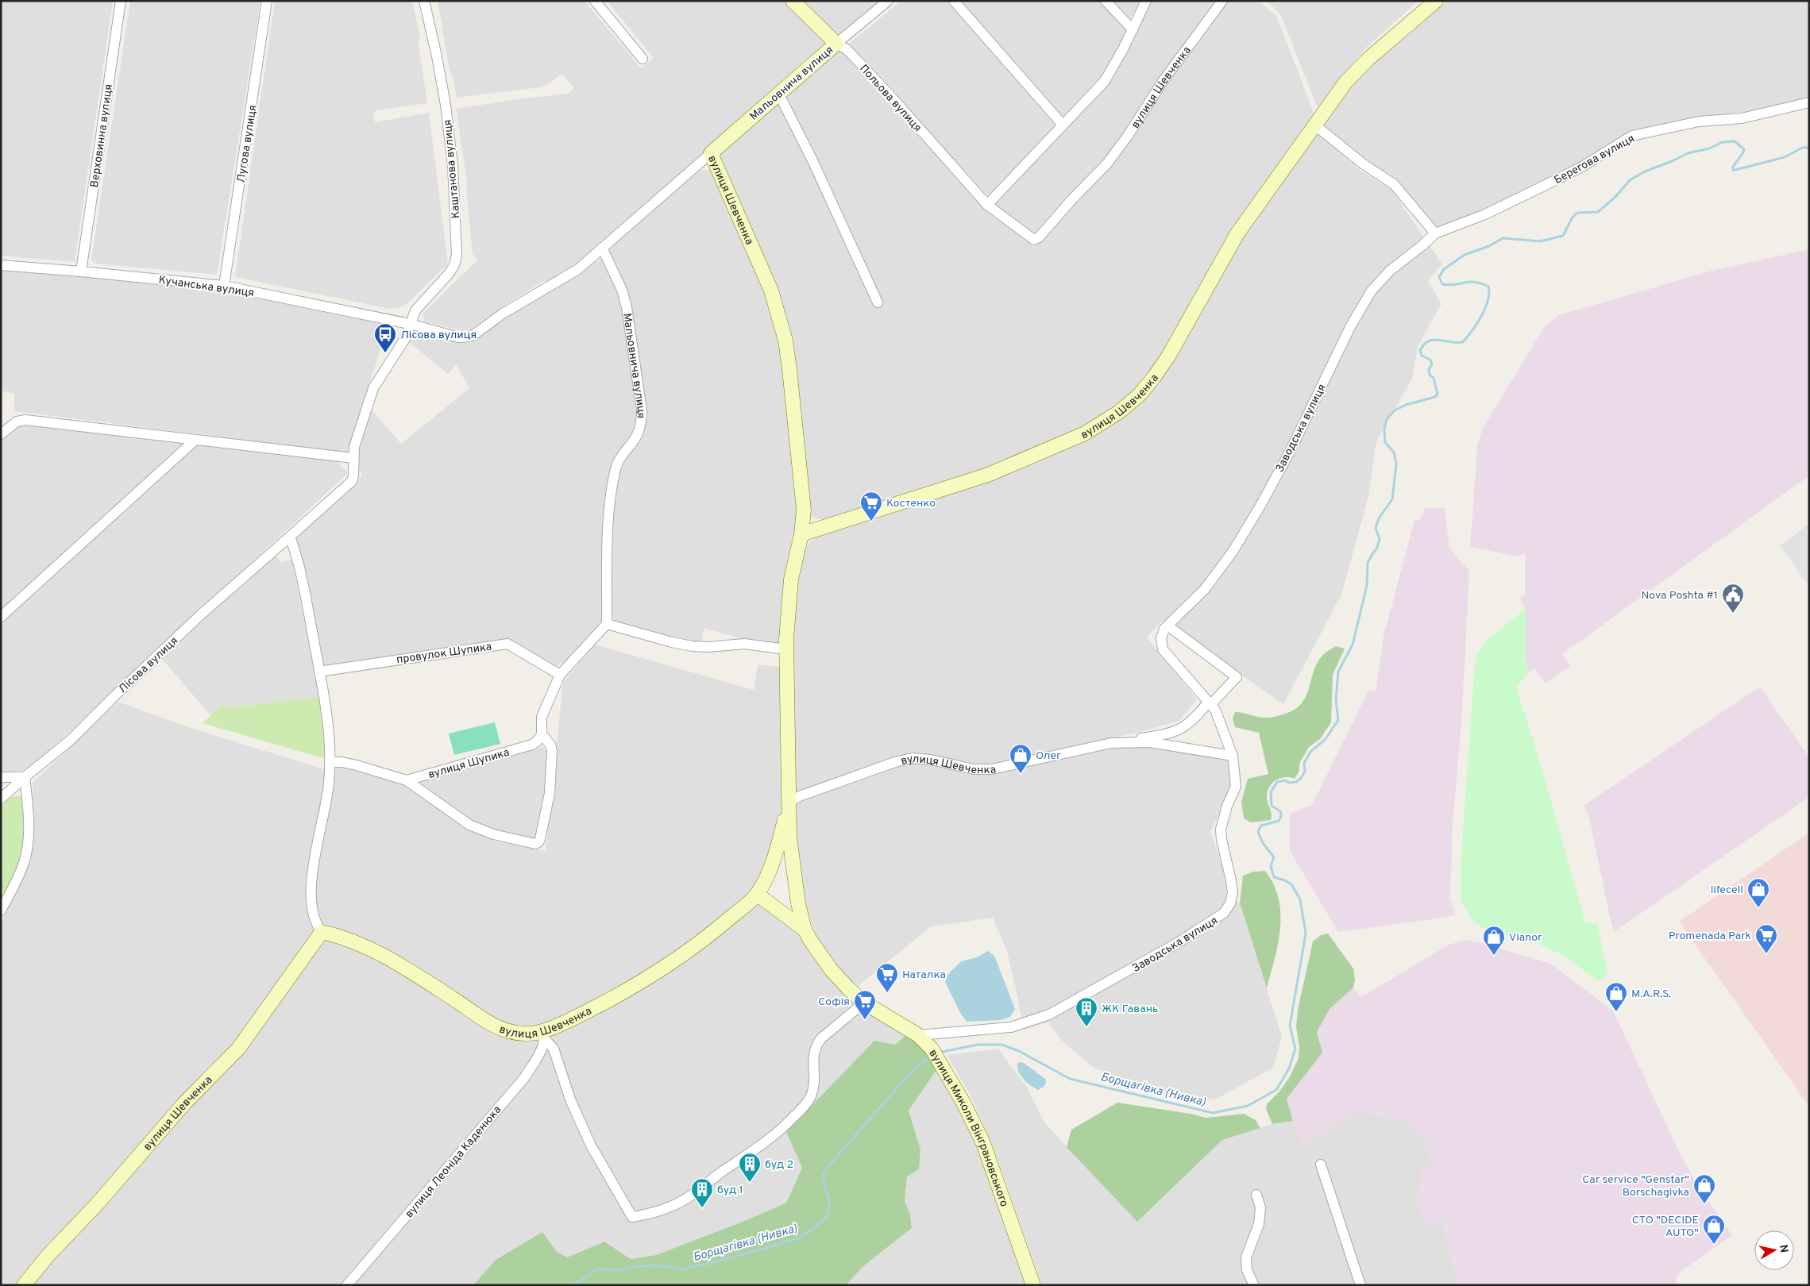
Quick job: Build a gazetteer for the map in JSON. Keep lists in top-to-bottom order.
{
  "streets": {
    "street": [
      "Мальовнича вулиця",
      "вулиця Шевченка",
      "Польова вулиця",
      "Верховинна вулиця",
      "Лугова вулиця",
      "Берегова вулиця",
      "Каштанова вулиця",
      "Кучанська вулиця",
      "Заводська вулиця",
      "провулок Шупика",
      "Лісова вулиця",
      "вулиця Шупика",
      "вулиця Миколи Вінграновського",
      "вулиця Леоніда Каденюка"
    ]
  },
  "crossings": [
    ["Мальовнича вулиця", "вулиця Шевченка"],
    ["Мальовнича вулиця", "Польова вулиця"],
    ["вулиця Шевченка", "Польова вулиця"],
    ["вулиця Шевченка", "Каштанова вулиця"],
    ["вулиця Шевченка", "Кучанська вулиця"],
    ["вулиця Шевченка", "Заводська вулиця"],
    ["вулиця Шевченка", "вулиця Миколи Вінграновського"],
    ["вулиця Шевченка", "вулиця Леоніда Каденюка"],
    ["Верховинна вулиця", "Кучанська вулиця"],
    ["Лугова вулиця", "Кучанська вулиця"],
    ["Берегова вулиця", "Заводська вулиця"],
    ["Каштанова вулиця", "Кучанська вулиця"],
    ["Каштанова вулиця", "Лісова вулиця"],
    ["Заводська вулиця", "вулиця Миколи Вінграновського"]
  ],
  "water": ["Борщагівка (Нивка)"],
  "places": {
    "bus stop": ["Лісова вулиця"],
    "supermarket": [
      "Костенко",
      "Promenada Park",
      "Наталка",
      "Софія"
    ],
    "public building": ["Nova Poshta #1"],
    "shop": [
      "Олег",
      "lifecell",
      "Vianor",
      "M.A.R.S.",
      "Car service \"Genstar\" Borschagivka",
      "СТО \"DECIDE AUTO\""
    ],
    "building": ["ЖК Гавань", "буд 2", "буд 1"]
  },
  "north": "right"
}
